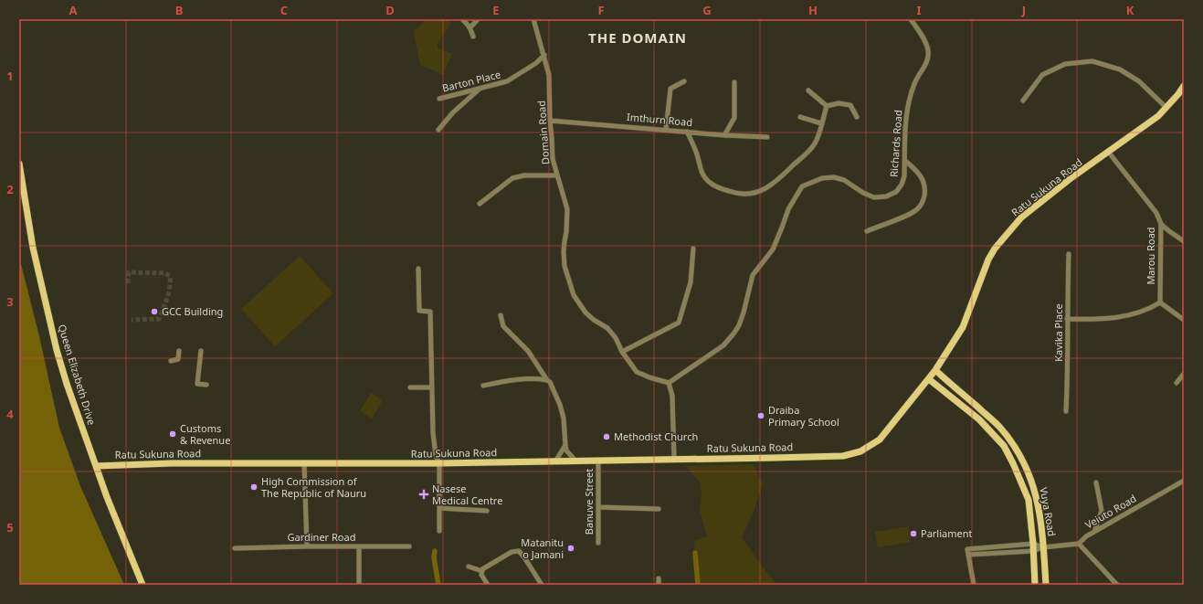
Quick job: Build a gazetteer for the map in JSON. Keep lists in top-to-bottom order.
{
  "streets": {
    "main road": ["Ratu Sukuna Road", "Queen Elizabeth Drive", "Vuya Road"],
    "street": [
      "Barton Place",
      "Imthurn Road",
      "Domain Road",
      "Richards Road",
      "Marou Road",
      "Kavika Place",
      "Banuve Street",
      "Veiuto Road",
      "Gardiner Road"
    ]
  },
  "crossings": [
    ["Barton Place", "Domain Road"],
    ["Imthurn Road", "Domain Road"],
    ["Domain Road", "Richards Road"],
    ["Ratu Sukuna Road", "Marou Road"],
    ["Ratu Sukuna Road", "Queen Elizabeth Drive"],
    ["Ratu Sukuna Road", "Banuve Street"],
    ["Ratu Sukuna Road", "Vuya Road"]
  ],
  "districts": ["THE DOMAIN"],
  "places": {
    "other": [
      "GCC Building",
      "Draiba Primary School",
      "Customs & Revenue",
      "Methodist Church",
      "High Commission of The Republic of Nauru",
      "Parliament",
      "Matanitu o Jamani"
    ],
    "health": ["Nasese Medical Centre"]
  },
  "grid": {
    "columns": [
      "A",
      "B",
      "C",
      "D",
      "E",
      "F",
      "G",
      "H",
      "I",
      "J",
      "K"
    ],
    "rows": [
      "1",
      "2",
      "3",
      "4",
      "5"
    ]
  }
}
